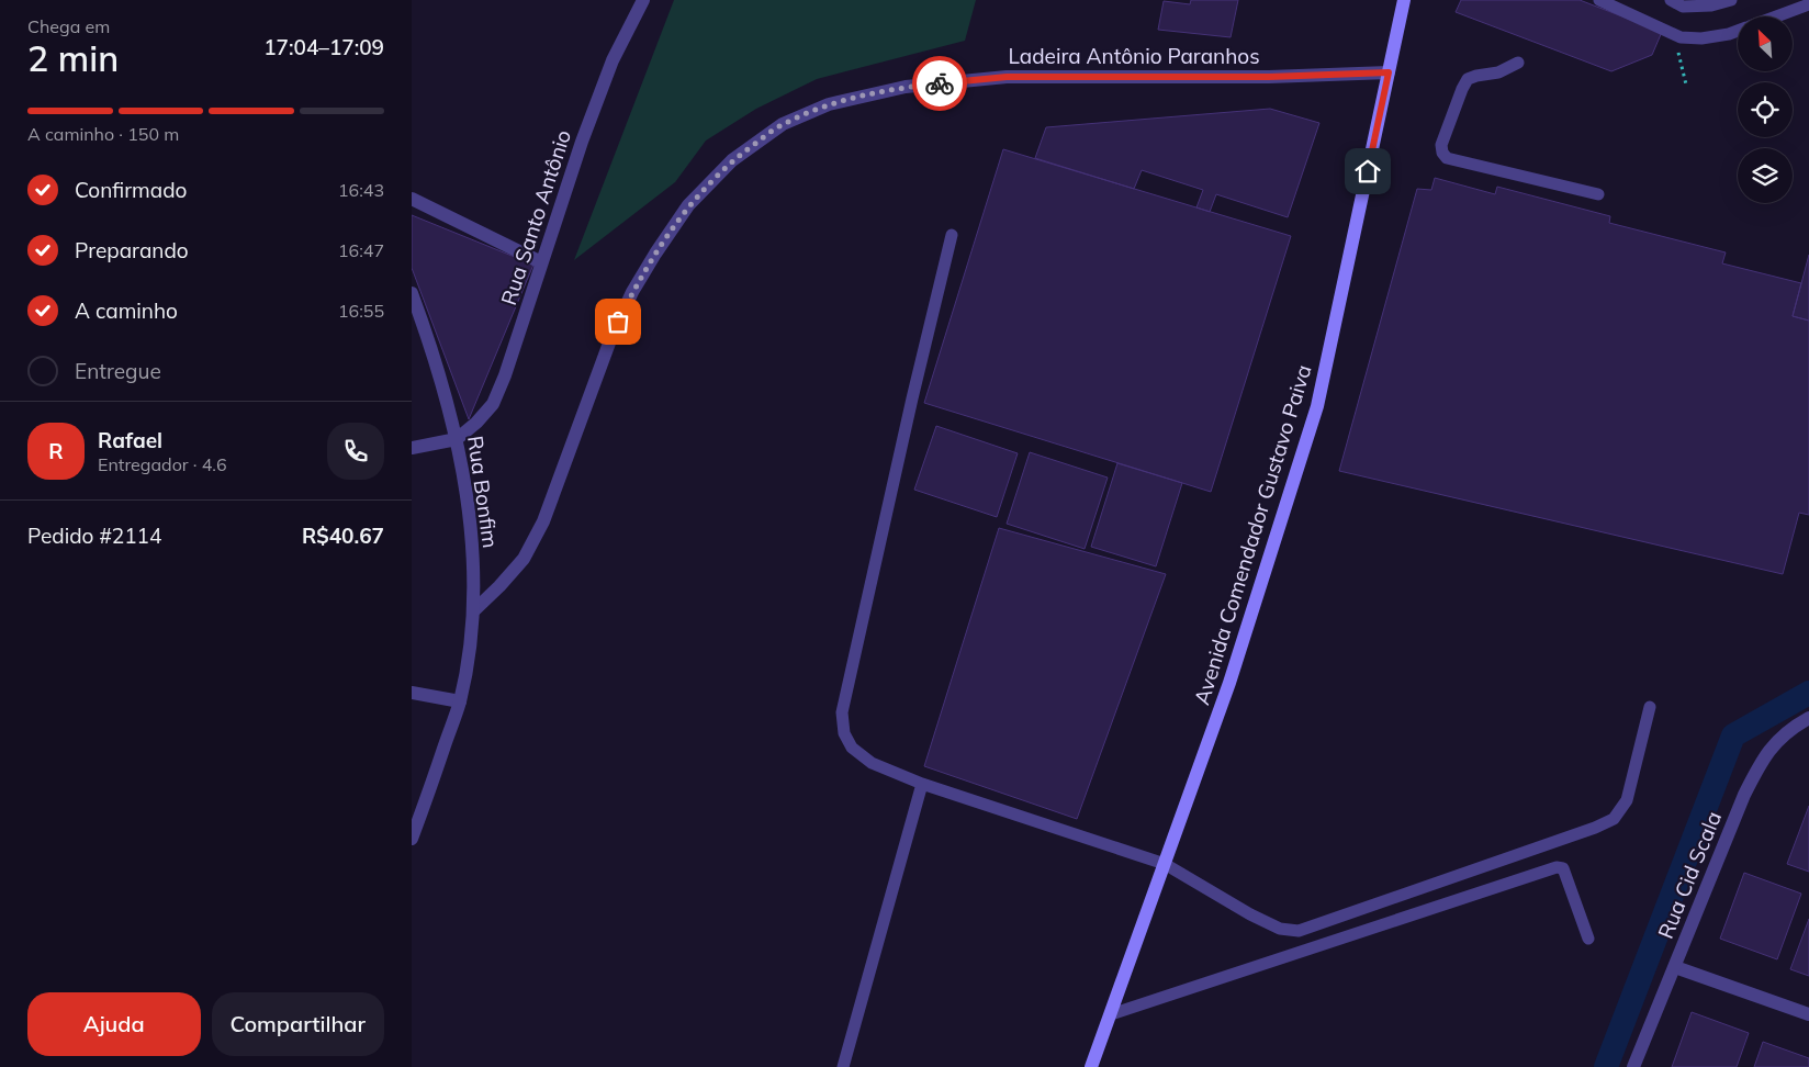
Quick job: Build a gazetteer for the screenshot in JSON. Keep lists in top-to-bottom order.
{
  "streets": {
    "main road": ["Avenida Comendador Gustavo Paiva"],
    "street": [
      "Ladeira Antônio Paranhos",
      "Rua Santo Antônio",
      "Rua Bonfim",
      "Rua Cid Scala"
    ]
  },
  "crossings": [
    ["Ladeira Antônio Paranhos", "Rua Bonfim"],
    ["Ladeira Antônio Paranhos", "Avenida Comendador Gustavo Paiva"],
    ["Rua Santo Antônio", "Rua Bonfim"]
  ],
  "north": "top left",
  "page": {
    "heading": ["2 min", "Chega em", "17:04–17:09"],
    "panel": [
      "Rafael",
      "Entregador · 4.6",
      "Pedido #2114",
      "R$40.67"
    ],
    "bar": "A caminho · 150 m",
    "list": [
      ["Confirmado", "16:43"],
      ["Preparando", "16:47"],
      ["A caminho", "16:55"],
      "Entregue"
    ],
    "round": "R",
    "buttons": ["Ajuda", "Compartilhar"]
  }
}
